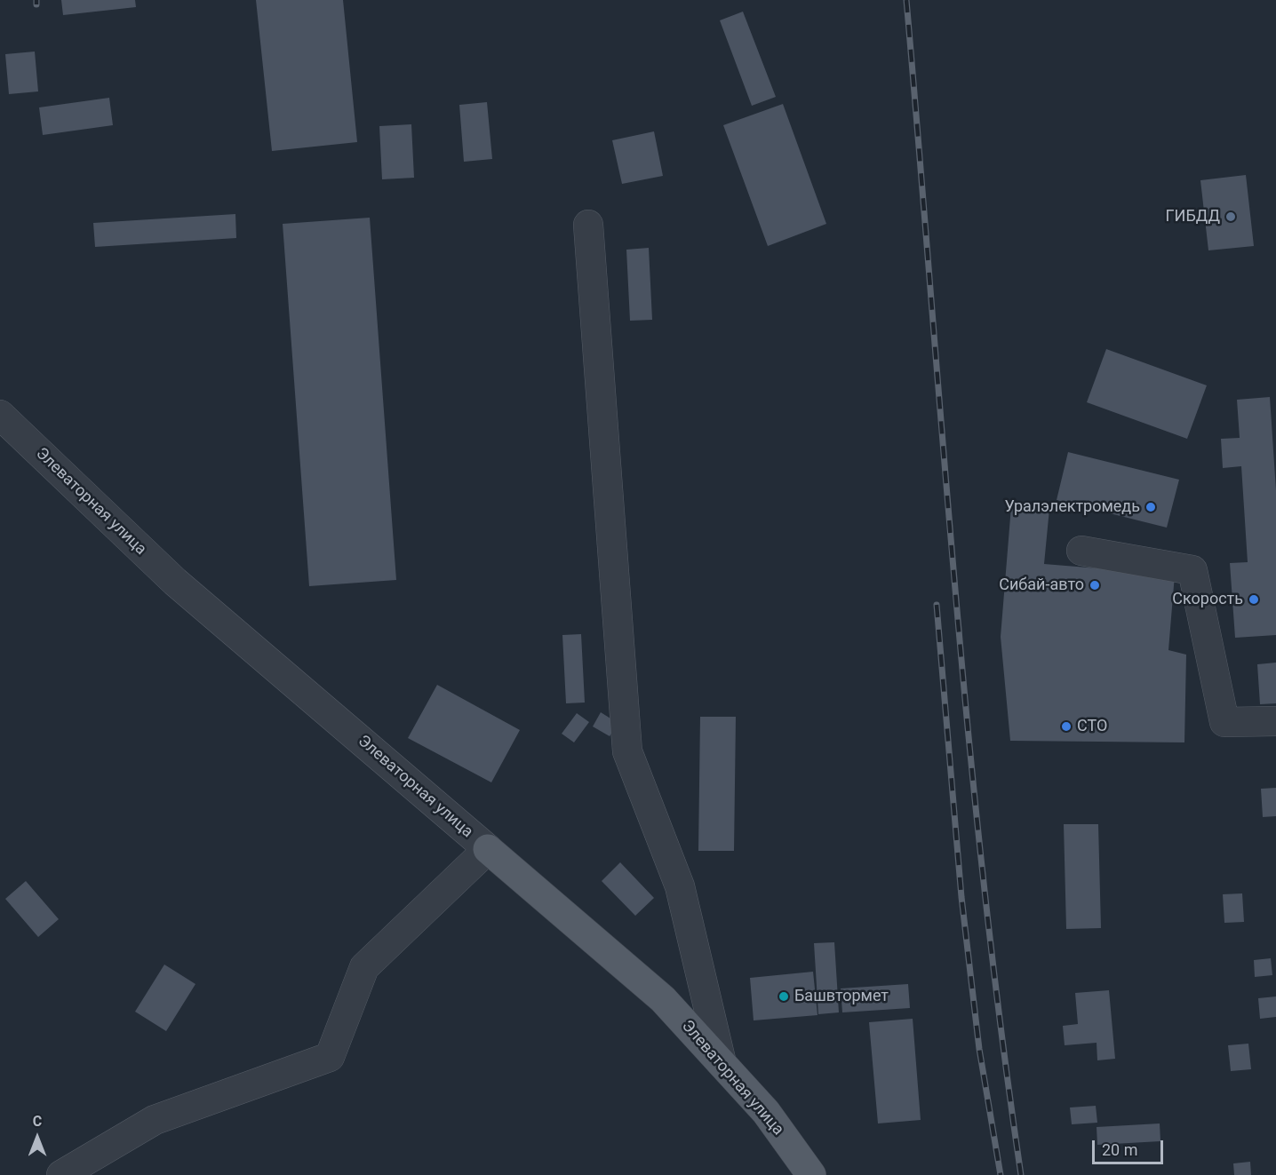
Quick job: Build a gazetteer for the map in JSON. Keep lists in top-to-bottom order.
{
  "streets": {
    "main road": ["Элеваторная улица"]
  },
  "places": [
    "ГИБДД",
    "Уралэлектромедь",
    "Сибай-авто",
    "Скорость",
    "СТО",
    "Башвтормет"
  ],
  "scale_bar": "20 m",
  "north": "top"
}
